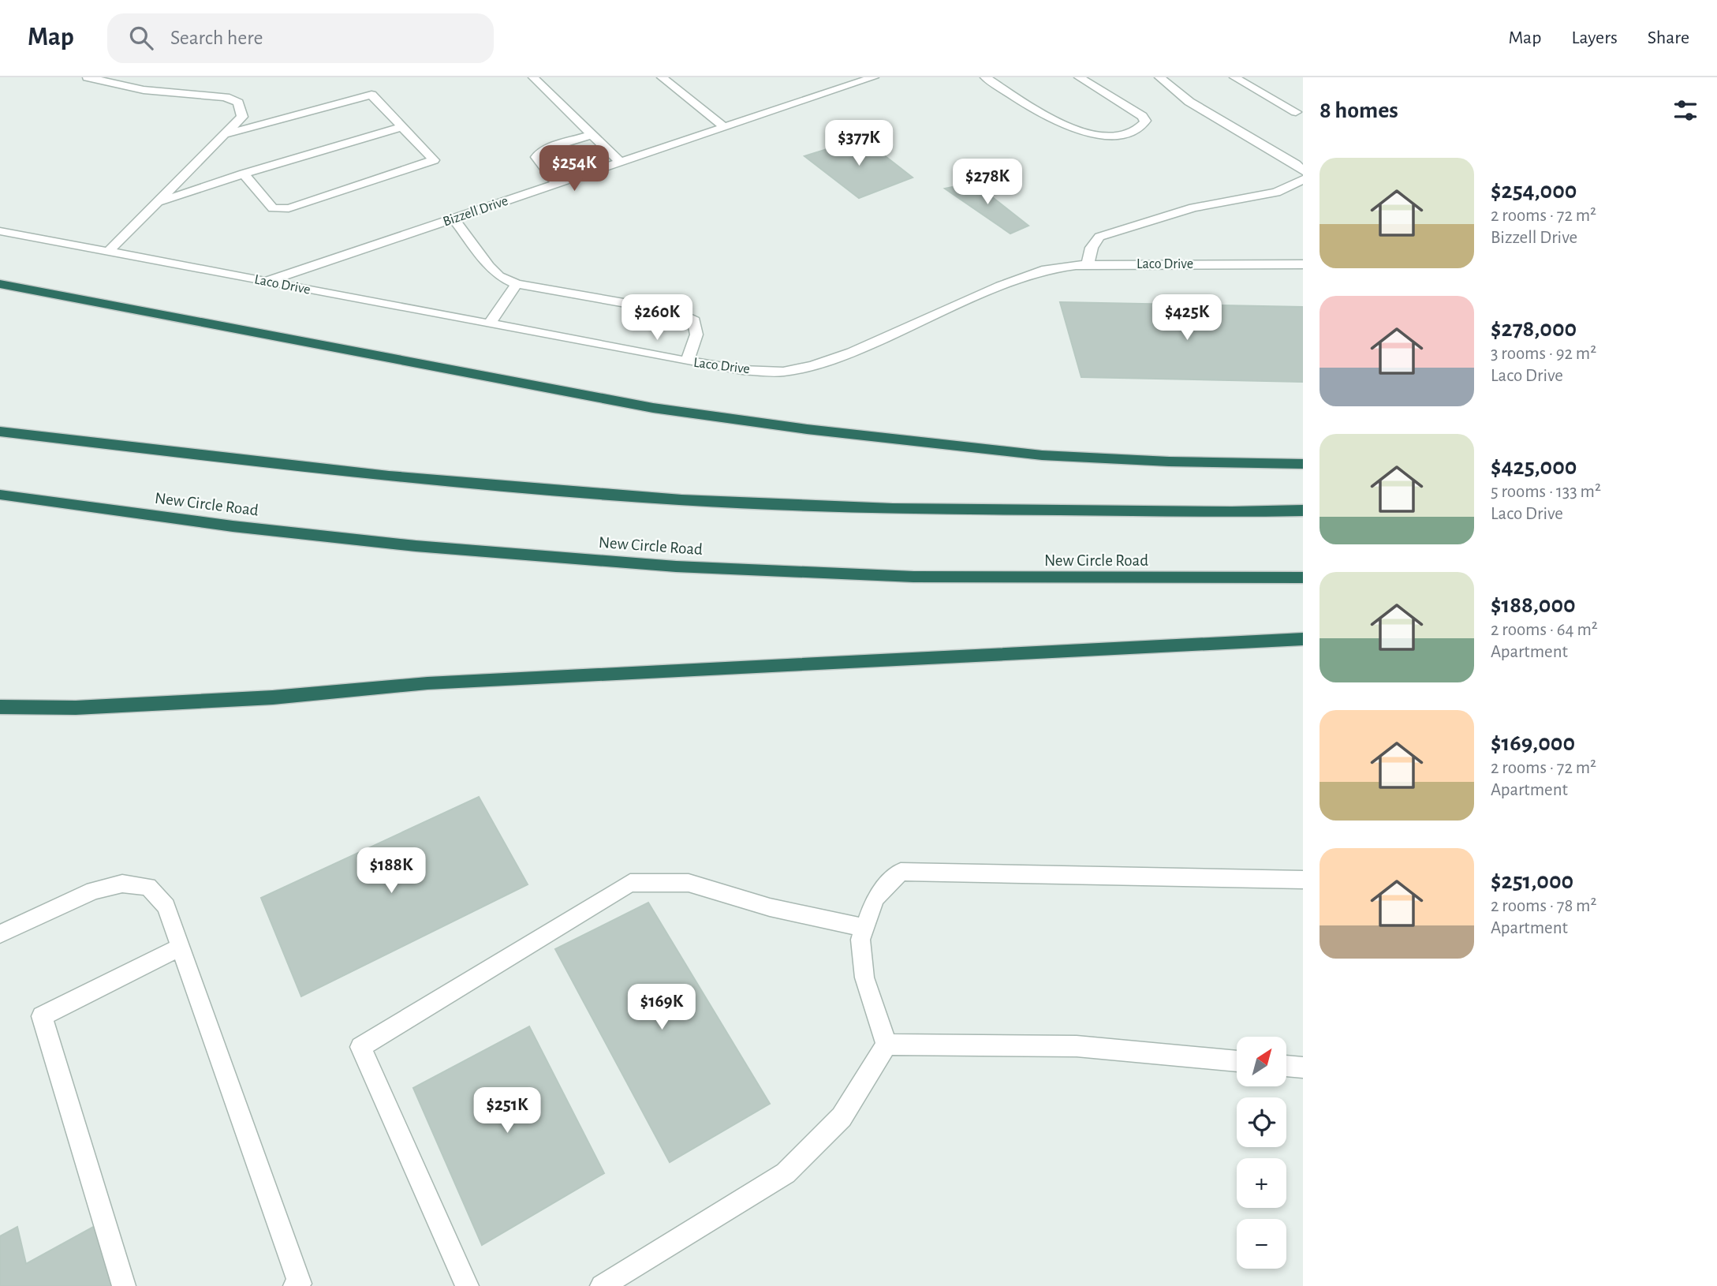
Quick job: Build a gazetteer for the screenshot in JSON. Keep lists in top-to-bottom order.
{
  "streets": {
    "highway": ["New Circle Road"],
    "street": ["Bizzell Drive", "Laco Drive"]
  },
  "crossings": [
    ["Bizzell Drive", "Laco Drive"]
  ],
  "north": "top right",
  "page": {
    "header": "Map",
    "search": "Search here",
    "nav": ["Map", "Layers", "Share"],
    "heading": "8 homes",
    "price": [
      "$377K",
      "$254K",
      "$278K",
      "$260K",
      "$425K",
      "$188K",
      "$169K",
      "$251K"
    ],
    "list": [
      {
        "name": "$254,000",
        "note": "2 rooms · 72 m² · Bizzell Drive"
      },
      {
        "name": "$278,000",
        "note": "3 rooms · 92 m² · Laco Drive"
      },
      {
        "name": "$425,000",
        "note": "5 rooms · 133 m² · Laco Drive"
      },
      {
        "name": "$188,000",
        "note": "2 rooms · 64 m² · Apartment"
      },
      {
        "name": "$169,000",
        "note": "2 rooms · 72 m² · Apartment"
      },
      {
        "name": "$251,000",
        "note": "2 rooms · 78 m² · Apartment"
      }
    ],
    "map_buttons": ["+", "−"]
  }
}
